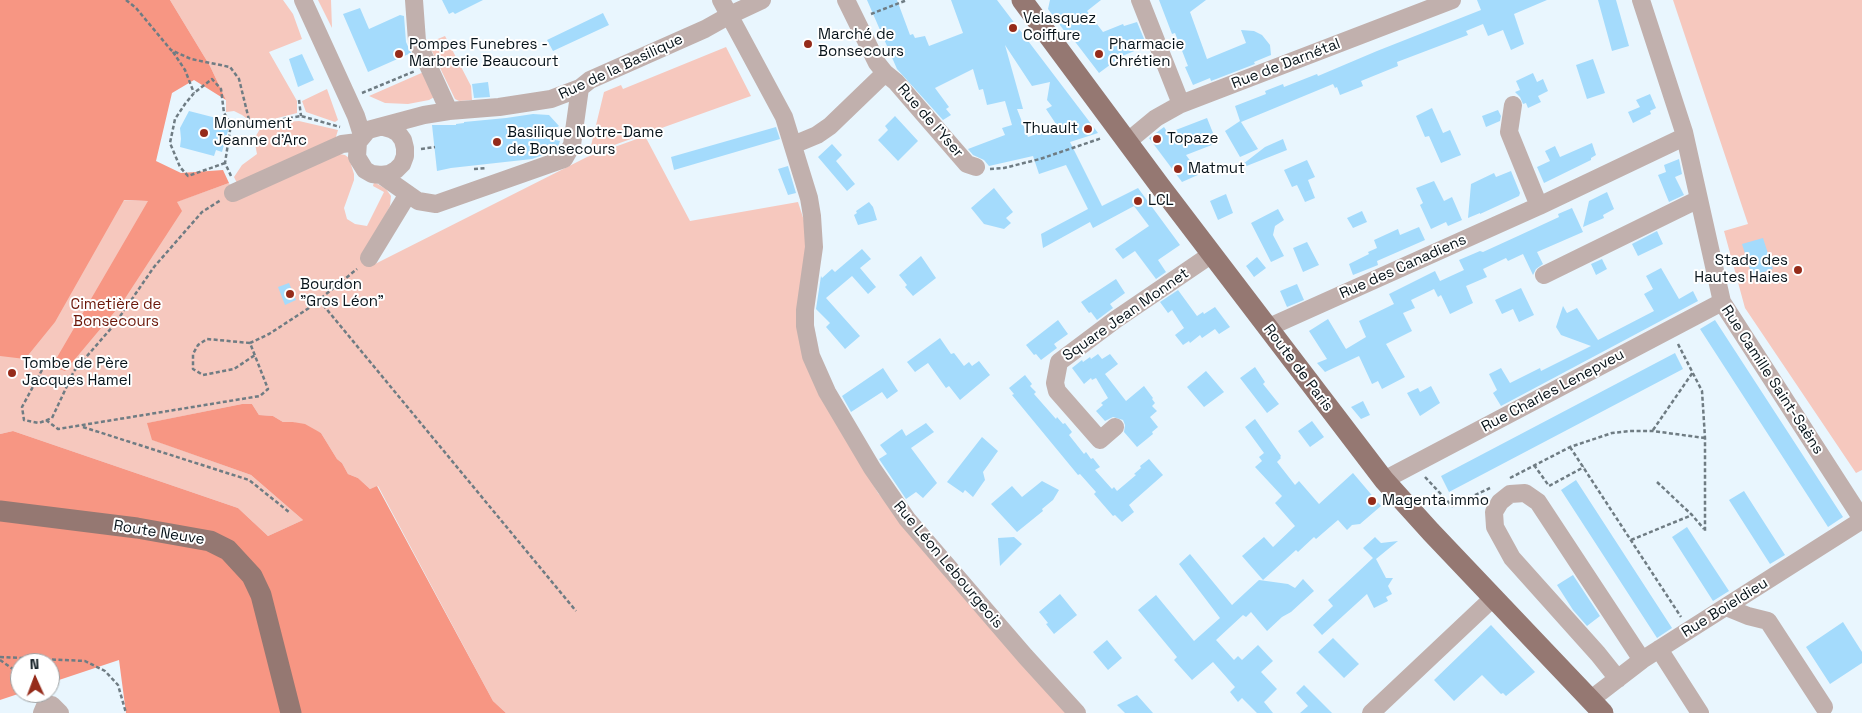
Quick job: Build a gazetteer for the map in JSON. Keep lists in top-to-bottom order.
{
  "streets": {
    "main road": ["Route de Paris", "Route Neuve"],
    "street": [
      "Rue de Darnétal",
      "Rue de la Basilique",
      "Rue de l'Yser",
      "Rue des Canadiens",
      "Square Jean Monnet",
      "Rue Camille Saint-Saëns",
      "Rue Charles Lenepveu",
      "Rue Léon Lebourgeois",
      "Rue Boieldieu"
    ]
  },
  "crossings": [
    ["Rue de Darnétal", "Route de Paris"],
    ["Rue de la Basilique", "Rue Léon Lebourgeois"],
    ["Rue des Canadiens", "Route de Paris"],
    ["Rue des Canadiens", "Rue Camille Saint-Saëns"],
    ["Square Jean Monnet", "Route de Paris"],
    ["Route de Paris", "Rue Charles Lenepveu"],
    ["Route de Paris", "Rue Boieldieu"],
    ["Rue Camille Saint-Saëns", "Rue Charles Lenepveu"],
    ["Rue Camille Saint-Saëns", "Rue Boieldieu"]
  ],
  "parks": ["Cimetière de Bonsecours"],
  "places": [
    "Velasquez Coiffure",
    "Marché de Bonsecours",
    "Pompes Funebres - Marbrerie Beaucourt",
    "Pharmacie Chrétien",
    "Thuault",
    "Monument Jeanne d'Arc",
    "Topaze",
    "Basilique Notre-Dame de Bonsecours",
    "Matmut",
    "LCL",
    "Stade des Hautes Haies",
    "Bourdon \"Gros Léon\"",
    "Tombe de Père Jacques Hamel",
    "Magenta immo"
  ],
  "north": "top"
}
